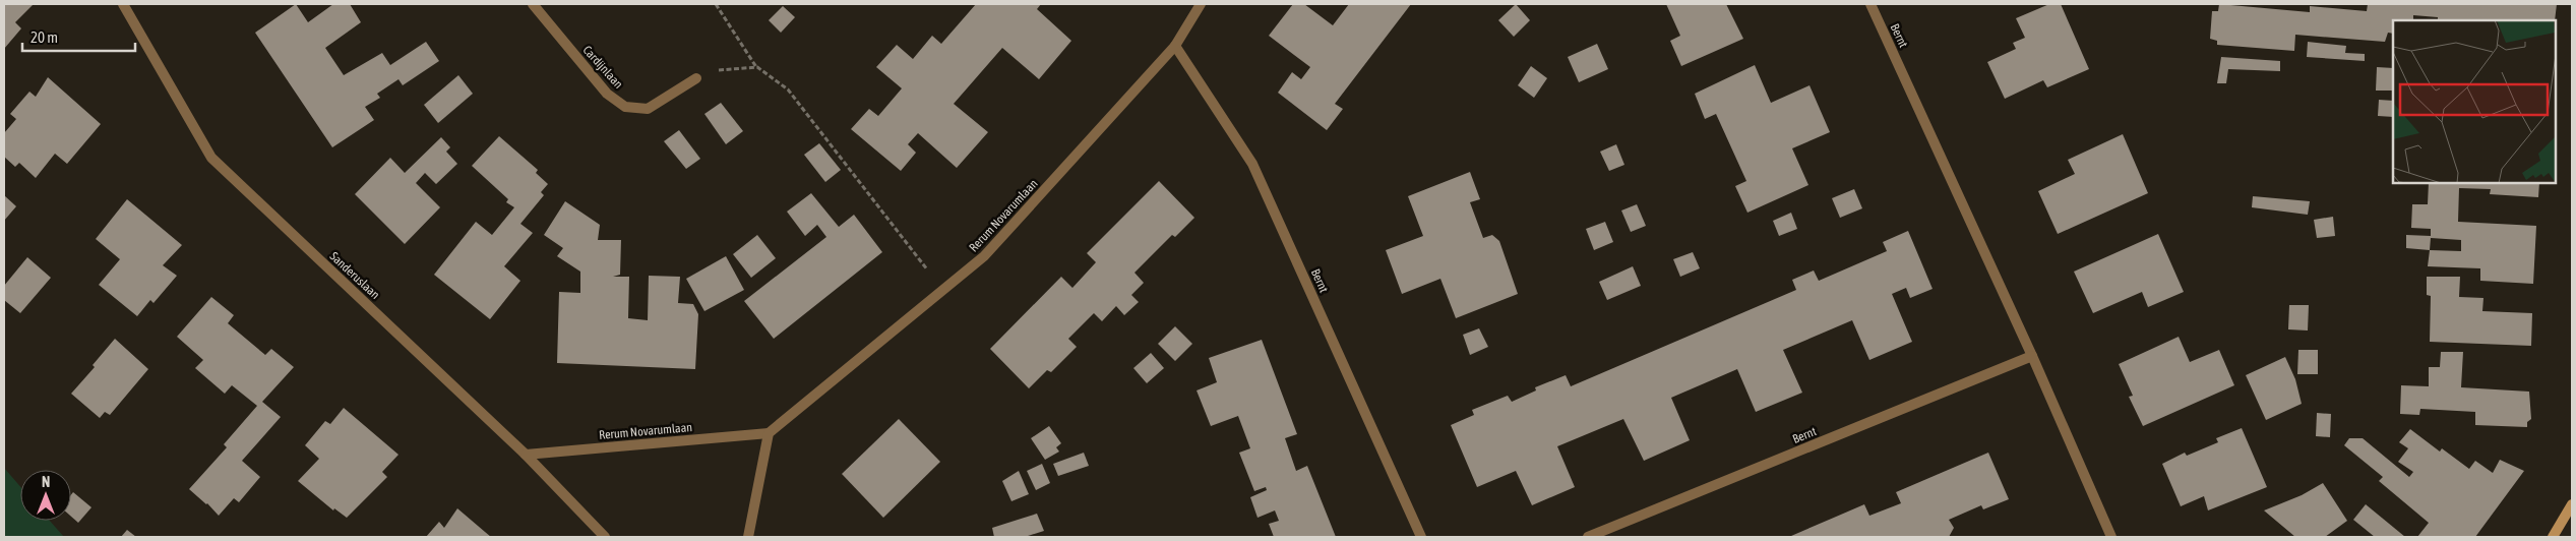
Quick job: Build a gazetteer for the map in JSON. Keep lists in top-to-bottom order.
{
  "streets": {
    "street": [
      "Bernt",
      "Cardijnlaan",
      "Rerum Novarumlaan",
      "Sanderuslaan"
    ]
  },
  "crossings": [
    ["Bernt", "Rerum Novarumlaan"],
    ["Rerum Novarumlaan", "Sanderuslaan"]
  ],
  "scale_bar": "20 m",
  "north": "top"
}
